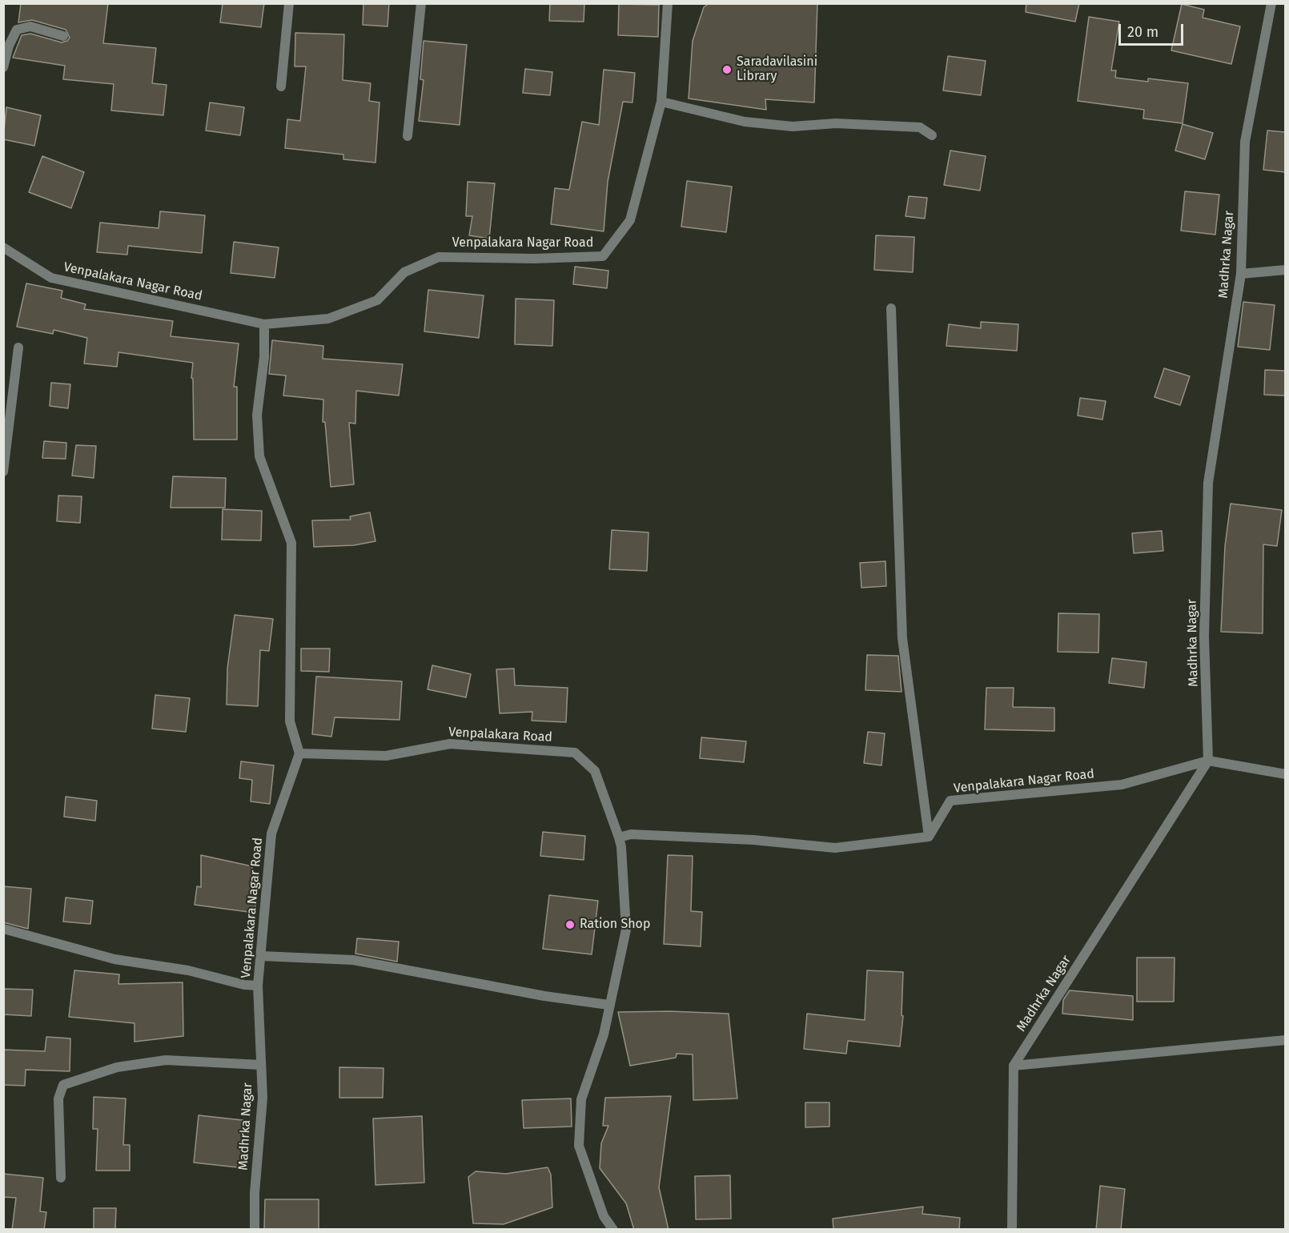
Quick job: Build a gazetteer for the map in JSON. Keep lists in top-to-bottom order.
{
  "streets": {
    "street": ["Venpalakara Nagar Road", "Madhrka Nagar", "Venpalakara Road"]
  },
  "crossings": [
    ["Venpalakara Nagar Road", "Madhrka Nagar"],
    ["Venpalakara Nagar Road", "Venpalakara Road"]
  ],
  "places": ["Saradavilasini Library", "Ration Shop"],
  "scale_bar": "20 m"
}
